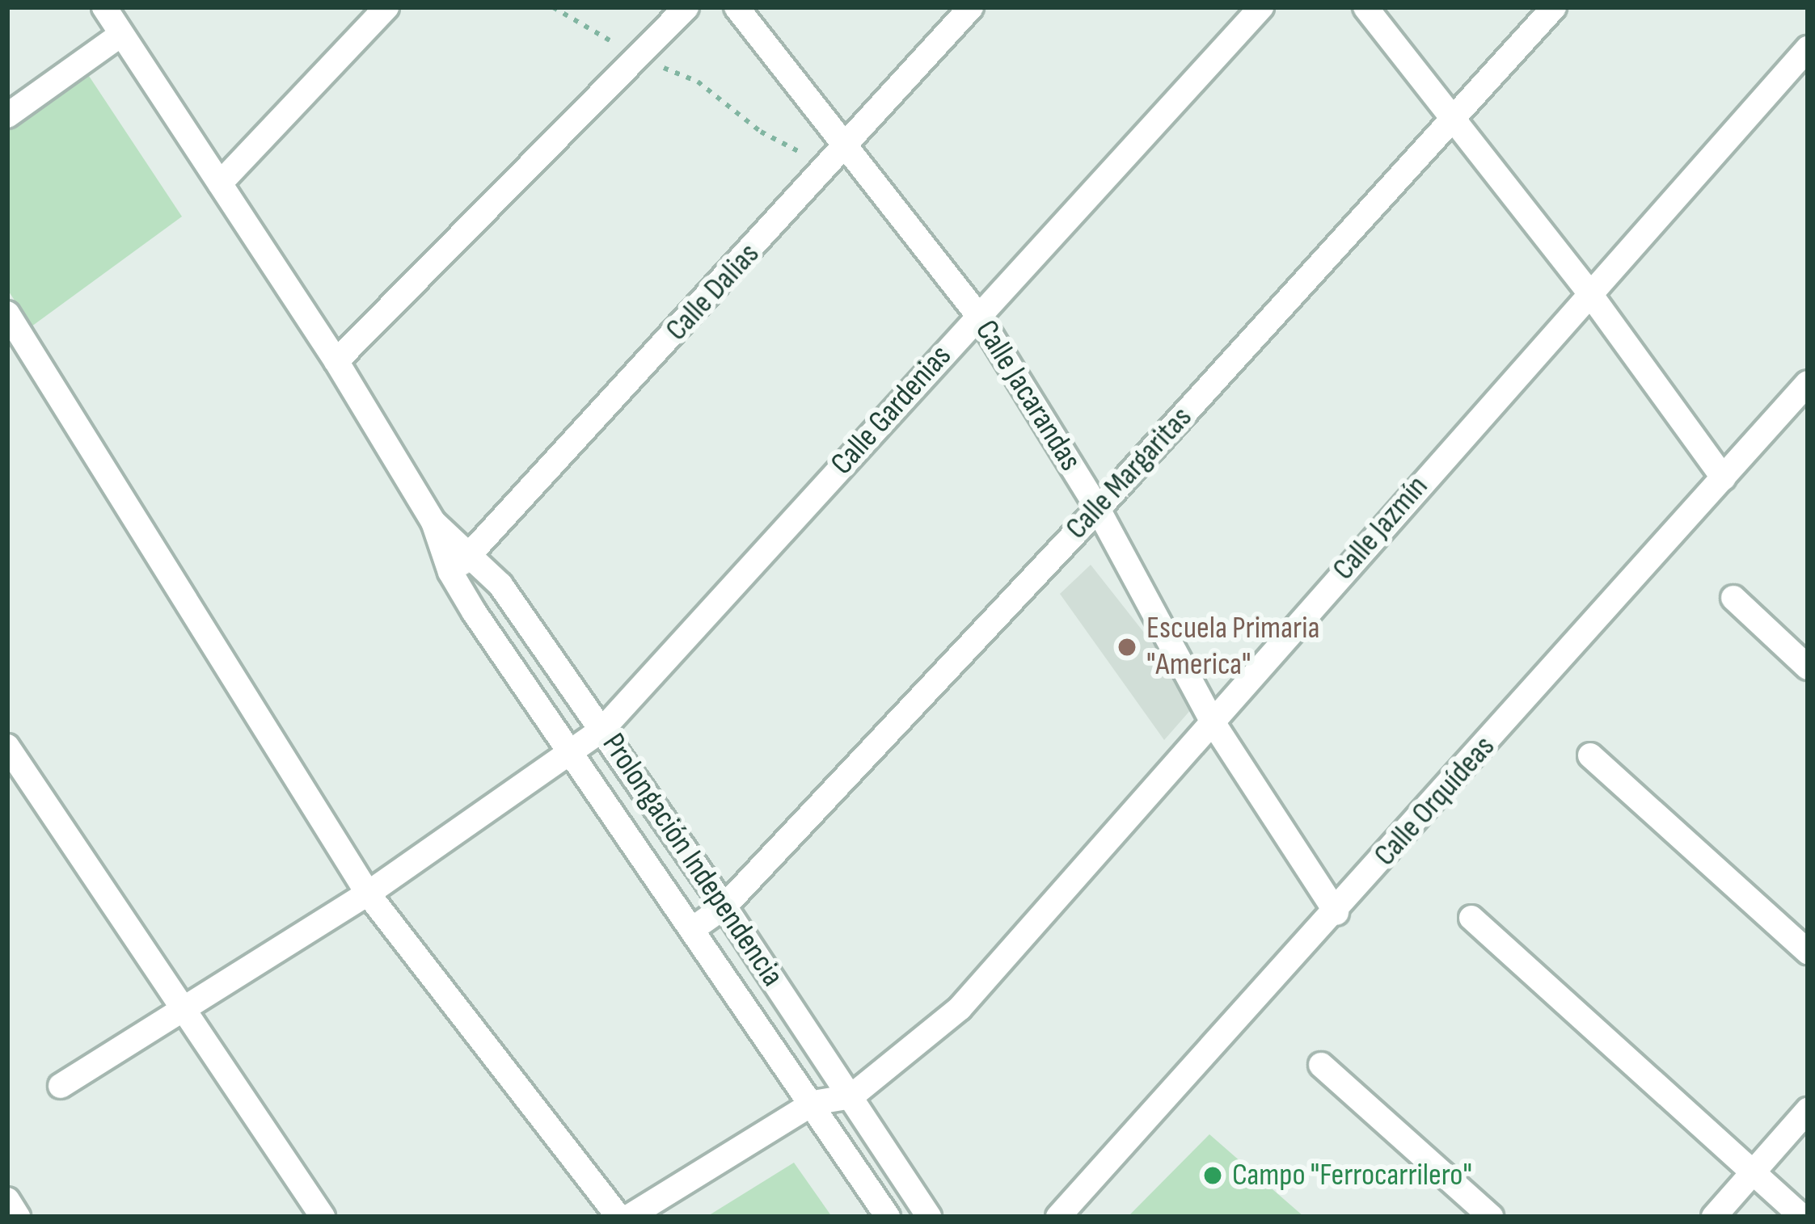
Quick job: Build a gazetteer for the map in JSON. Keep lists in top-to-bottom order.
{
  "streets": {
    "street": [
      "Calle Dalias",
      "Calle Jacarandas",
      "Calle Gardenias",
      "Calle Margaritas",
      "Calle Jazmín",
      "Calle Orquídeas",
      "Prolongación Independencia"
    ]
  },
  "crossings": [
    ["Calle Dalias", "Calle Jacarandas"],
    ["Calle Dalias", "Prolongación Independencia"],
    ["Calle Jacarandas", "Calle Gardenias"],
    ["Calle Jacarandas", "Calle Margaritas"],
    ["Calle Jacarandas", "Calle Jazmín"],
    ["Calle Jacarandas", "Calle Orquídeas"],
    ["Calle Gardenias", "Prolongación Independencia"],
    ["Calle Margaritas", "Prolongación Independencia"],
    ["Calle Jazmín", "Prolongación Independencia"]
  ],
  "places": ["Escuela Primaria \"America\"", "Campo \"Ferrocarrilero\""]
}
